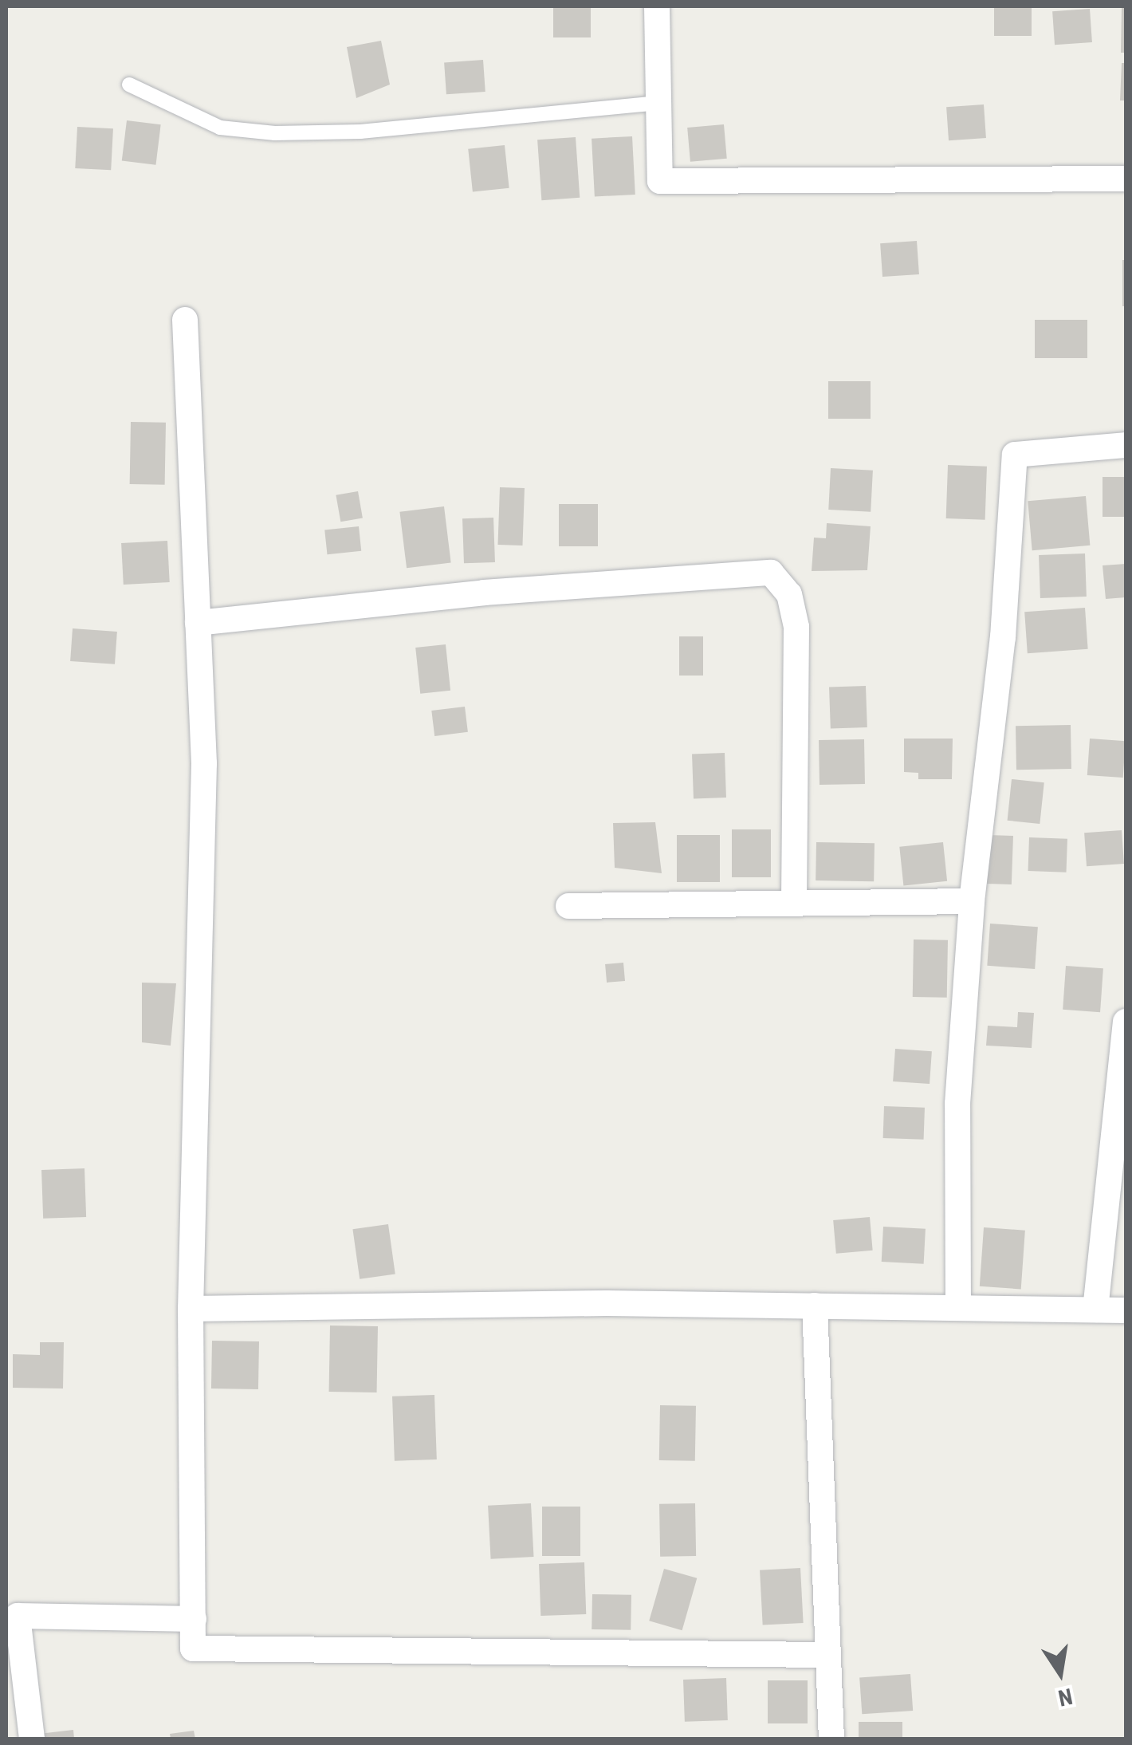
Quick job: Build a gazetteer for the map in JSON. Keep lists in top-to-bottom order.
{
  "north": "bottom"
}
